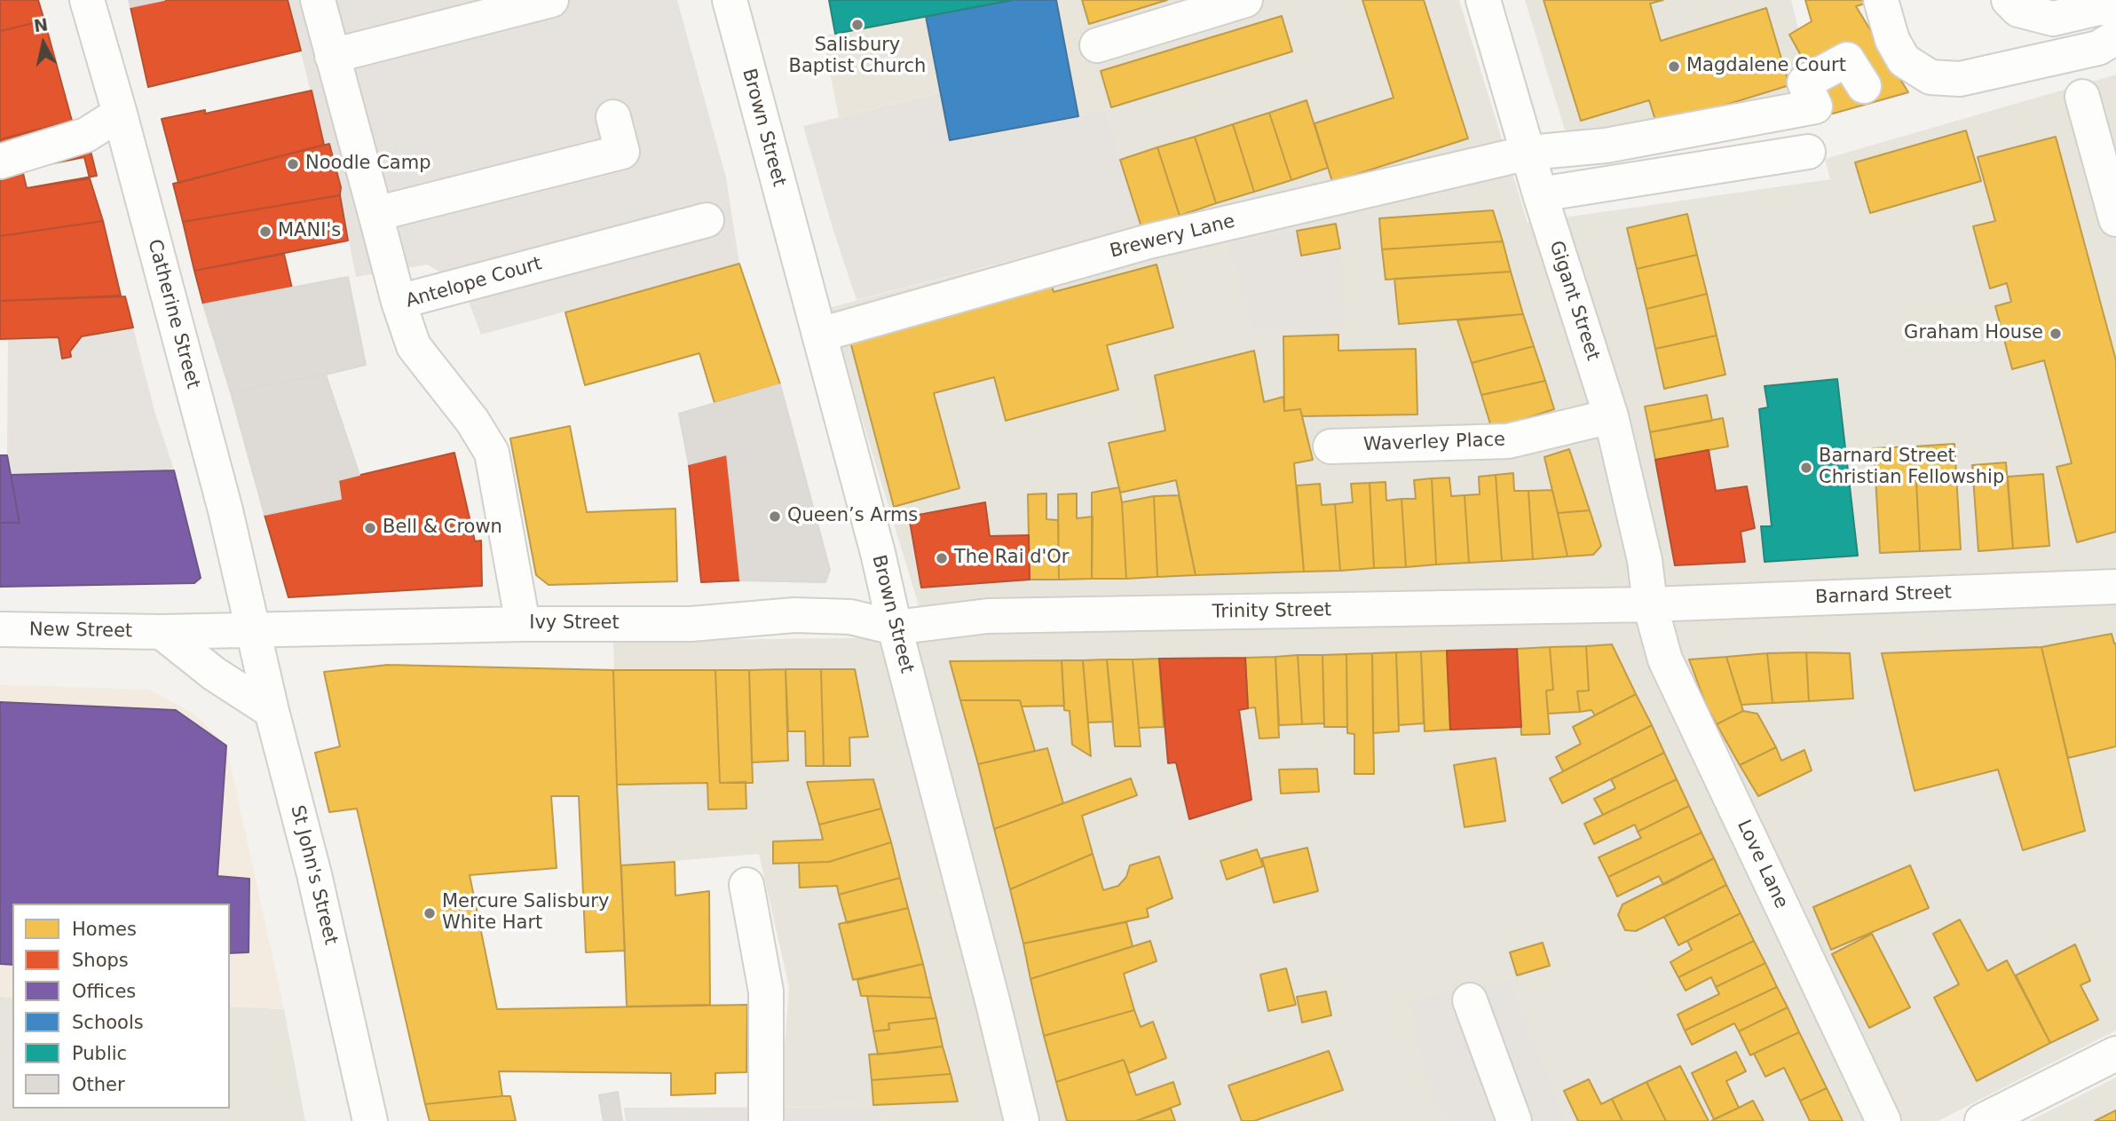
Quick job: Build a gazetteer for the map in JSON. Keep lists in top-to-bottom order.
{
  "streets": {
    "street": [
      "Brown Street",
      "Brewery Lane",
      "Antelope Court",
      "Gigant Street",
      "Catherine Street",
      "Waverley Place",
      "Barnard Street",
      "Trinity Street",
      "Ivy Street",
      "New Street",
      "Love Lane",
      "St John's Street"
    ]
  },
  "crossings": [
    ["Brown Street", "Brewery Lane"],
    ["Brown Street", "Trinity Street"],
    ["Brown Street", "Ivy Street"],
    ["Brewery Lane", "Gigant Street"],
    ["Antelope Court", "Ivy Street"],
    ["Gigant Street", "Waverley Place"],
    ["Gigant Street", "Barnard Street"],
    ["Gigant Street", "Trinity Street"],
    ["Gigant Street", "Love Lane"],
    ["Catherine Street", "Ivy Street"],
    ["Catherine Street", "New Street"],
    ["Catherine Street", "St John's Street"],
    ["Barnard Street", "Trinity Street"],
    ["Barnard Street", "Love Lane"],
    ["Trinity Street", "Ivy Street"],
    ["Trinity Street", "Love Lane"],
    ["Ivy Street", "New Street"],
    ["Ivy Street", "St John's Street"],
    ["New Street", "St John's Street"]
  ],
  "places": [
    "Salisbury Baptist Church",
    "Magdalene Court",
    "Noodle Camp",
    "MANI's",
    "Graham House",
    "Barnard Street Christian Fellowship",
    "Queen’s Arms",
    "Bell & Crown",
    "The Rai d'Or",
    "Mercure Salisbury White Hart"
  ],
  "legend": [
    "Homes",
    "Shops",
    "Offices",
    "Schools",
    "Public",
    "Other"
  ],
  "north": "top"
}
